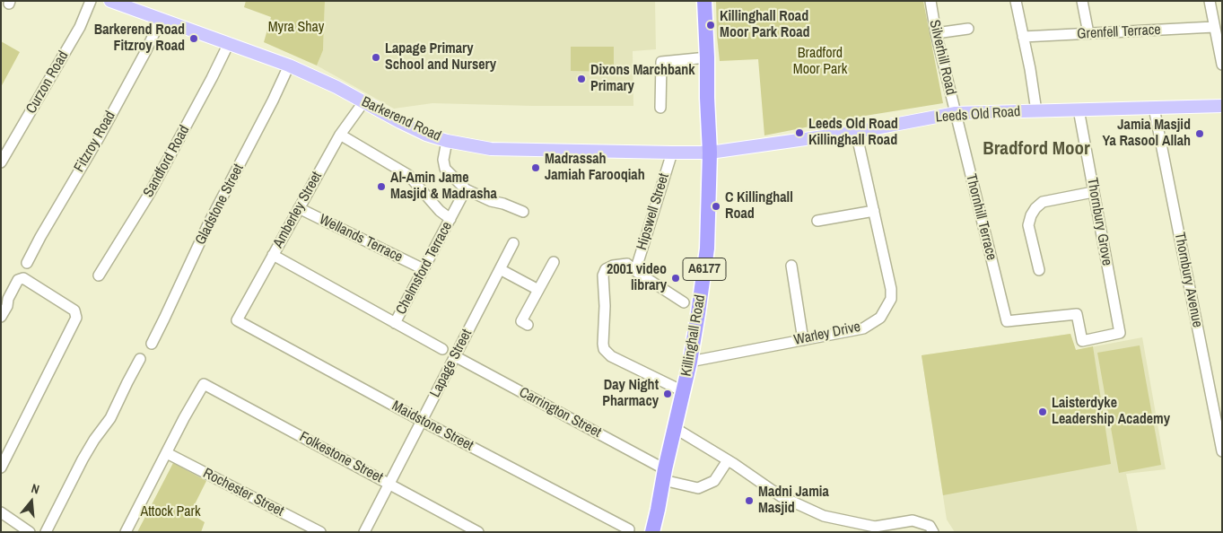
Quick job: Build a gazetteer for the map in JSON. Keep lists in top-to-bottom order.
{
  "streets": {
    "highway": ["A6177", "Killinghall Road"],
    "main road": ["Leeds Old Road", "Barkerend Road"],
    "street": [
      "Grenfell Terrace",
      "Silverhill Road",
      "Curzon Road",
      "Fitzroy Road",
      "Sandford Road",
      "Gladstone Street",
      "Amberley Street",
      "Hipswell Street",
      "Thornhill Terrace",
      "Thornbury Grove",
      "Wellands Terrace",
      "Chelmsford Terrace",
      "Thornbury Avenue",
      "Warley Drive",
      "Lapage Street",
      "Carrington Street",
      "Maidstone Street",
      "Folkestone Street",
      "Rochester Street"
    ]
  },
  "crossings": [
    ["Silverhill Road", "Leeds Old Road"],
    ["Silverhill Road", "Thornhill Terrace"],
    ["Leeds Old Road", "Barkerend Road"],
    ["Leeds Old Road", "Thornhill Terrace"],
    ["Leeds Old Road", "Thornbury Grove"],
    ["Leeds Old Road", "Thornbury Avenue"],
    ["Leeds Old Road", "Warley Drive"],
    ["Leeds Old Road", "Killinghall Road"],
    ["Barkerend Road", "Fitzroy Road"],
    ["Barkerend Road", "Sandford Road"],
    ["Barkerend Road", "Gladstone Street"],
    ["Barkerend Road", "Amberley Street"],
    ["Barkerend Road", "Hipswell Street"],
    ["Barkerend Road", "Killinghall Road"],
    ["Amberley Street", "Wellands Terrace"],
    ["Amberley Street", "Maidstone Street"],
    ["Thornhill Terrace", "Thornbury Grove"],
    ["Wellands Terrace", "Chelmsford Terrace"],
    ["Warley Drive", "Killinghall Road"],
    ["Killinghall Road", "Carrington Street"],
    ["Lapage Street", "Carrington Street"],
    ["Lapage Street", "Maidstone Street"],
    ["Lapage Street", "Folkestone Street"],
    ["Folkestone Street", "Rochester Street"]
  ],
  "districts": ["Bradford Moor"],
  "parks": ["Myra Shay", "Bradford Moor Park", "Attock Park"],
  "places": [
    "Killinghall Road Moor Park Road",
    "Barkerend Road Fitzroy Road",
    "Lapage Primary School and Nursery",
    "Dixons Marchbank Primary",
    "Leeds Old Road Killinghall Road",
    "Jamia Masjid Ya Rasool Allah",
    "Madrassah Jamiah Farooqiah",
    "Al-Amin Jame Masjid & Madrasha",
    "C Killinghall Road",
    "2001 video library",
    "Day Night Pharmacy",
    "Laisterdyke Leadership Academy",
    "Madni Jamia Masjid"
  ],
  "north": "top"
}
